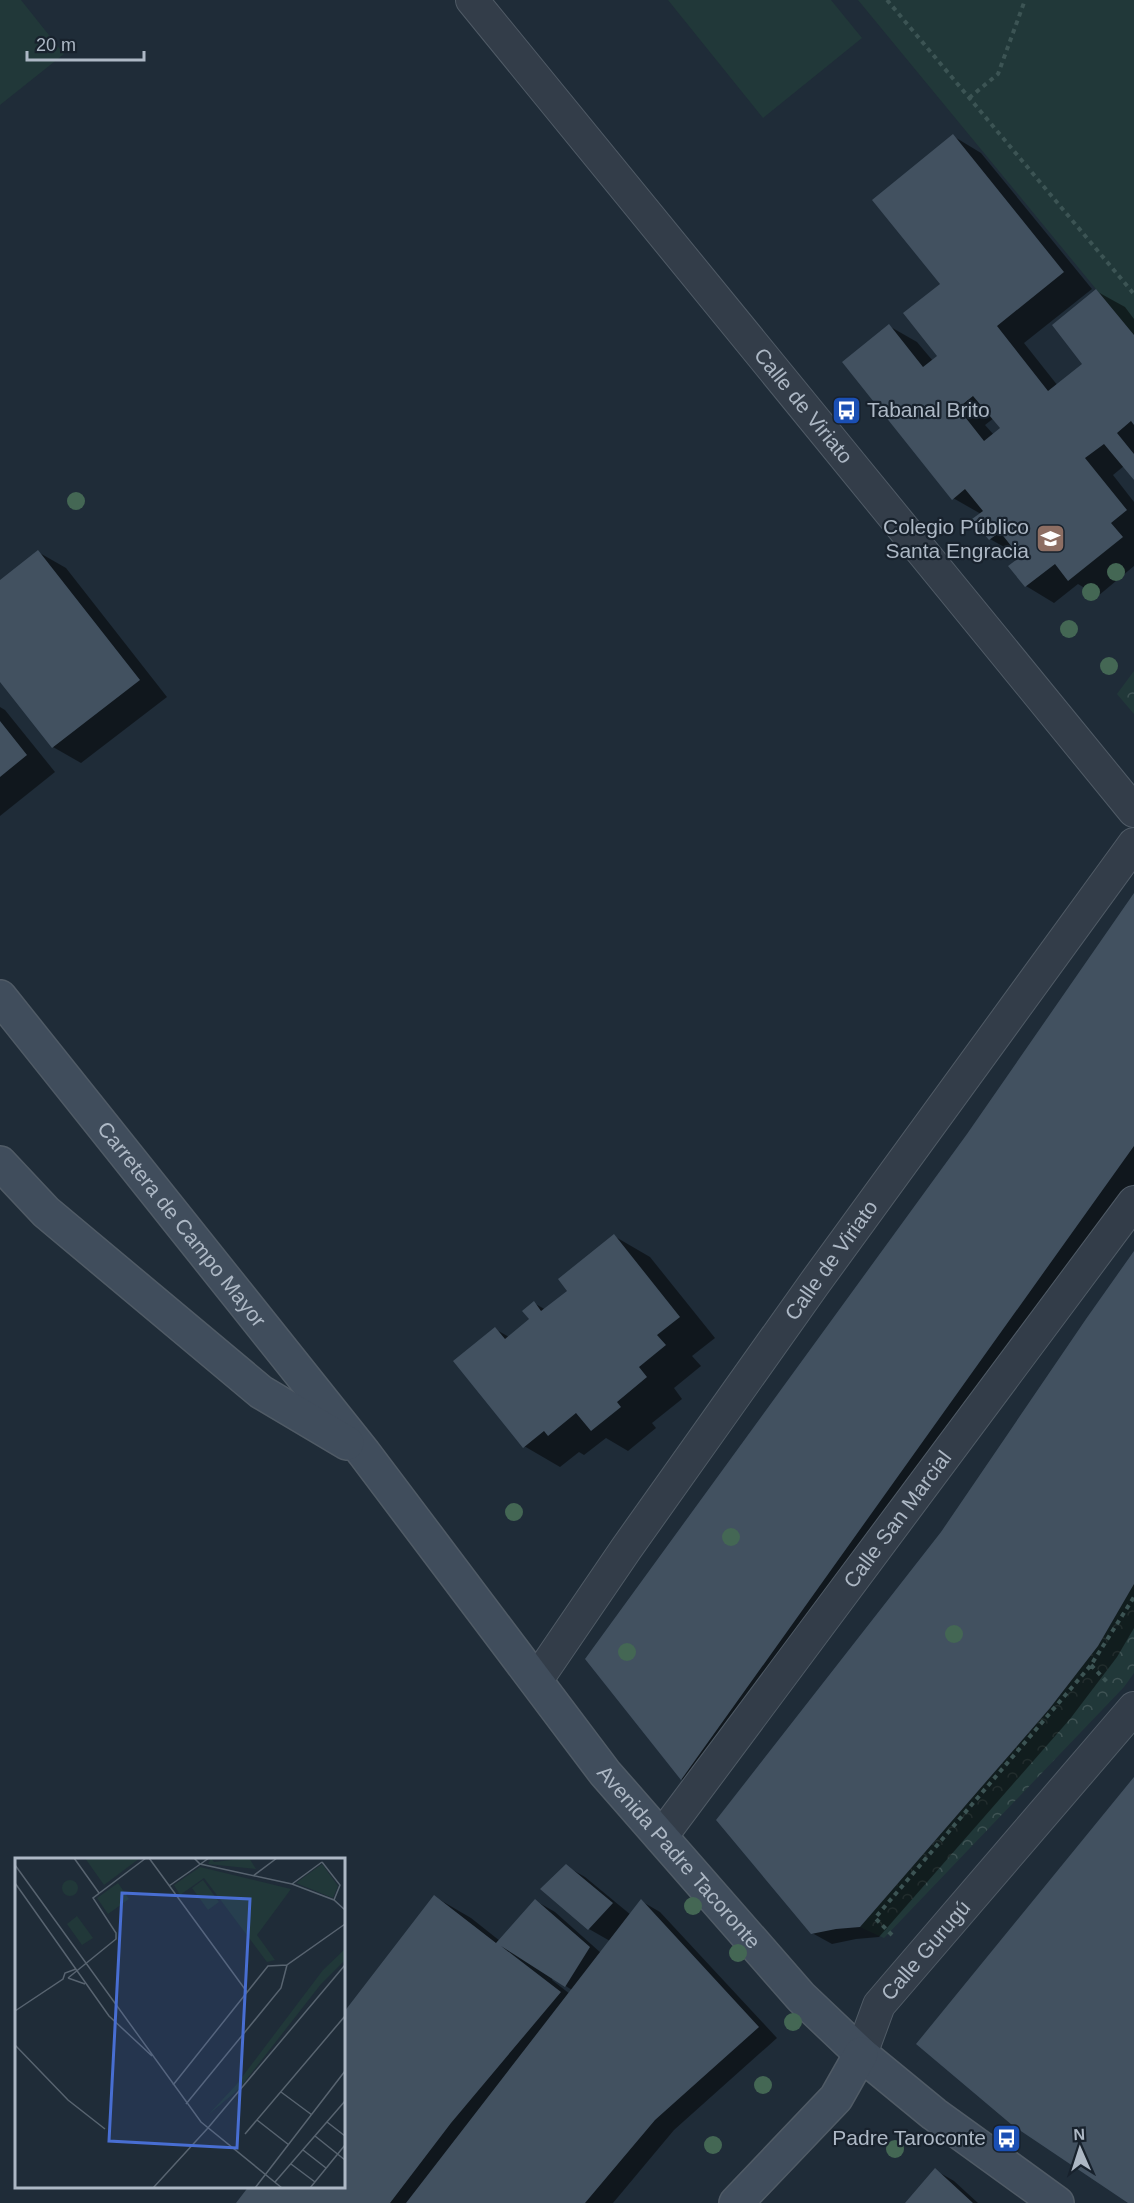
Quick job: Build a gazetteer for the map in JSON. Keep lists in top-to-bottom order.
{
  "streets": {
    "main road": ["Carretera de Campo Mayor", "Avenida Padre Tacoronte", "Calle Gurugú"],
    "street": ["Calle de Viriato", "Calle San Marcial"]
  },
  "crossings": [
    ["Calle de Viriato", "Avenida Padre Tacoronte"],
    ["Carretera de Campo Mayor", "Avenida Padre Tacoronte"],
    ["Calle San Marcial", "Avenida Padre Tacoronte"],
    ["Avenida Padre Tacoronte", "Calle Gurugú"]
  ],
  "places": {
    "bus stop": ["Tabanal Brito", "Padre Taroconte"],
    "school or university": ["Colegio Público Santa Engracia"]
  },
  "scale_bar": "20 m",
  "north": "top"
}
